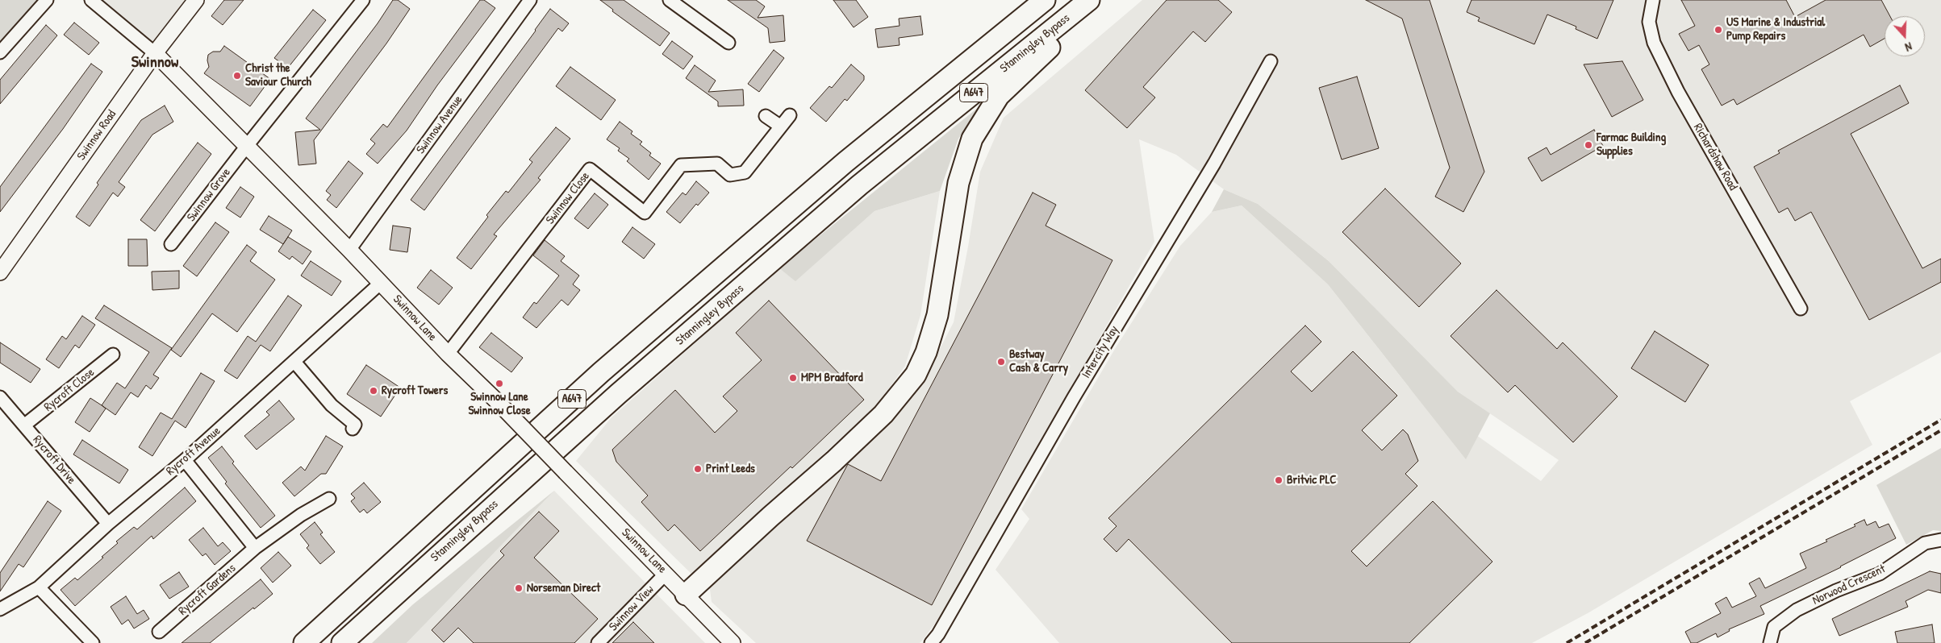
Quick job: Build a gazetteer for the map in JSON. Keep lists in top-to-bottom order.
{
  "streets": {
    "highway": ["Stanningley Bypass", "A647"],
    "street": [
      "Swinnow Avenue",
      "Swinnow Road",
      "Richardshaw Road",
      "Swinnow Grove",
      "Swinnow Close",
      "Swinnow Lane",
      "Intercity Way",
      "Rycroft Close",
      "Rycroft Avenue",
      "Rycroft Drive",
      "Norwood Crescent",
      "Rycroft Gardens",
      "Swinnow View"
    ]
  },
  "crossings": [
    ["Swinnow Avenue", "Swinnow Lane"],
    ["Swinnow Road", "Swinnow Lane"],
    ["Swinnow Grove", "Swinnow Lane"],
    ["Swinnow Close", "Swinnow Lane"],
    ["Swinnow Lane", "Rycroft Avenue"],
    ["Swinnow Lane", "Swinnow View"],
    ["Rycroft Close", "Rycroft Drive"],
    ["Rycroft Avenue", "Rycroft Drive"]
  ],
  "districts": ["Swinnow"],
  "places": [
    "US Marine & Industrial Pump Repairs",
    "Christ the Saviour Church",
    "Farmac Building Supplies",
    "Bestway Cash & Carry",
    "MPM Bradford",
    "Swinnow Lane Swinnow Close",
    "Rycroft Towers",
    "Print Leeds",
    "Britvic PLC",
    "Norseman Direct"
  ],
  "north": "bottom"
}
